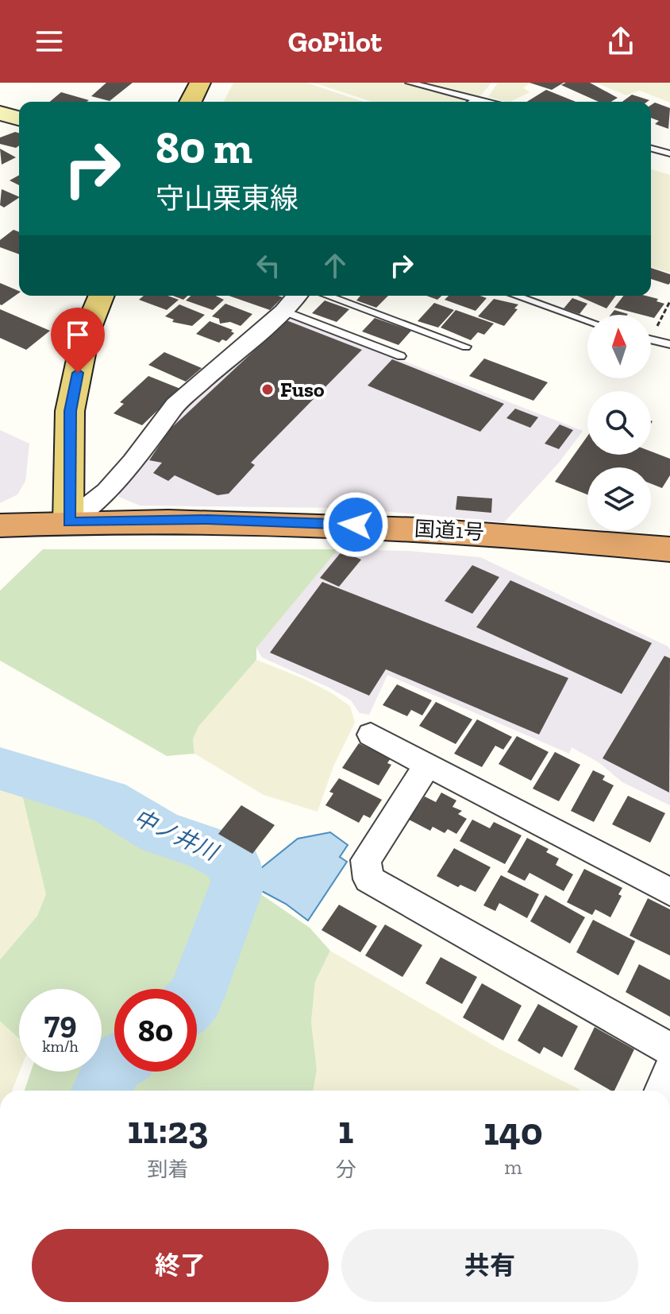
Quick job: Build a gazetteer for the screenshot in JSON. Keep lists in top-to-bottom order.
{
  "streets": {
    "highway": ["国道1号"]
  },
  "water": ["中ノ井川"],
  "places": ["Fuso"],
  "north": "top",
  "page": {
    "header": "GoPilot",
    "turn": ["80 m", "守山栗東線"],
    "speed": "79 km/h",
    "limit": "80",
    "eta": [
      "11:23",
      "到着",
      "1",
      "分",
      "140",
      "m"
    ],
    "buttons": ["終了", "共有"]
  }
}
